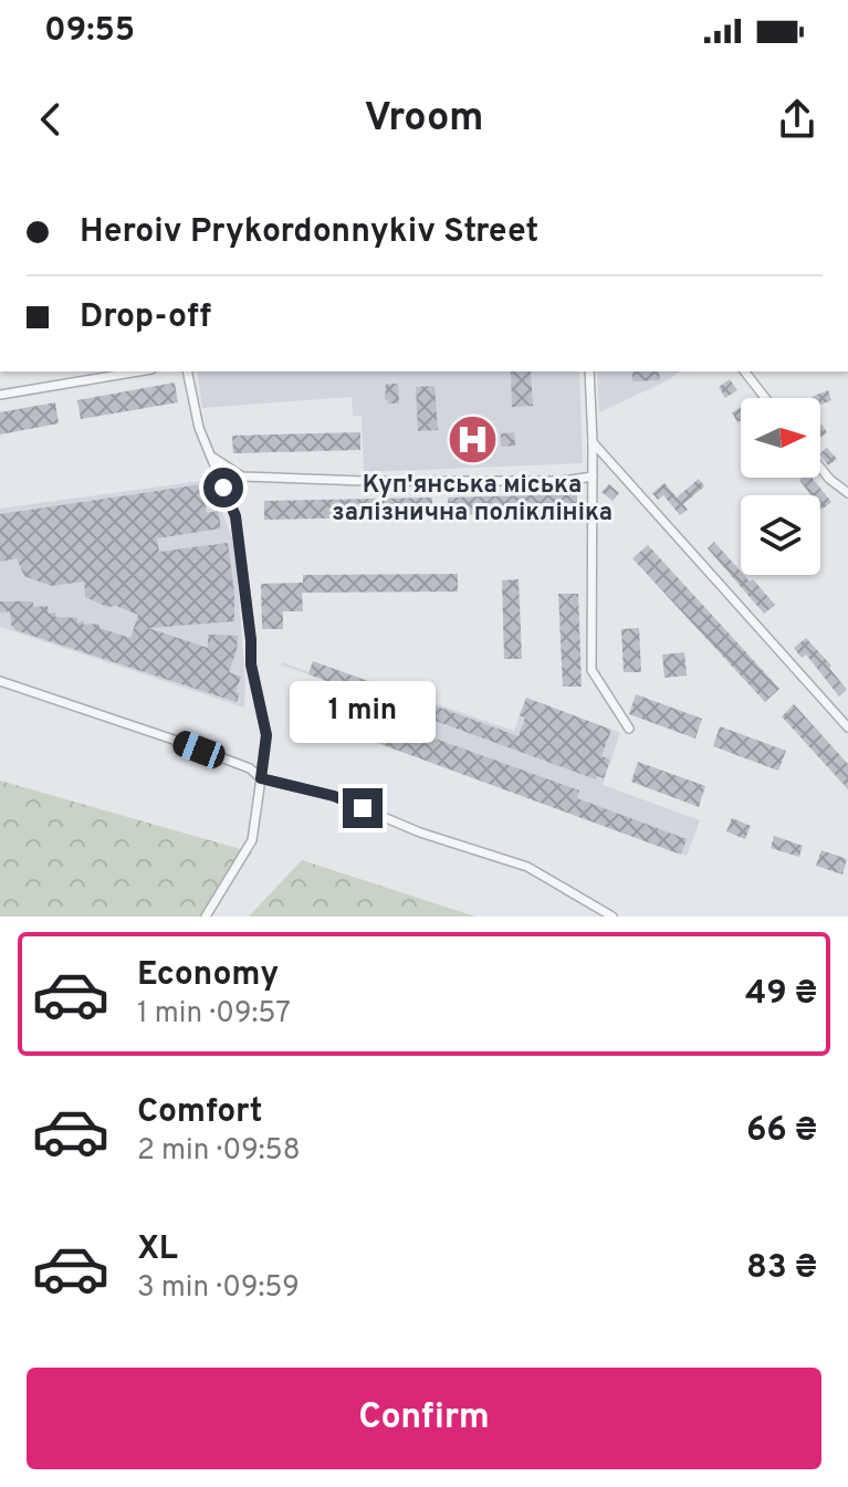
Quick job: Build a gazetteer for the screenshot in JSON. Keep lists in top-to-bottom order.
{
  "places": {
    "hospital": ["Куп'янська міська залізнична поліклініка"]
  },
  "north": "right",
  "page": {
    "status": "09:55",
    "header": "Vroom",
    "banner": ["Heroiv Prykordonnykiv Street", "Drop-off"],
    "bubble": "1 min",
    "list": [
      {
        "name": "Economy",
        "note": "1 min · 09:57",
        "value": "49 ₴"
      },
      {
        "name": "Comfort",
        "note": "2 min · 09:58",
        "value": "66 ₴"
      },
      {
        "name": "XL",
        "note": "3 min · 09:59",
        "value": "83 ₴"
      }
    ],
    "buttons": "Confirm"
  }
}
